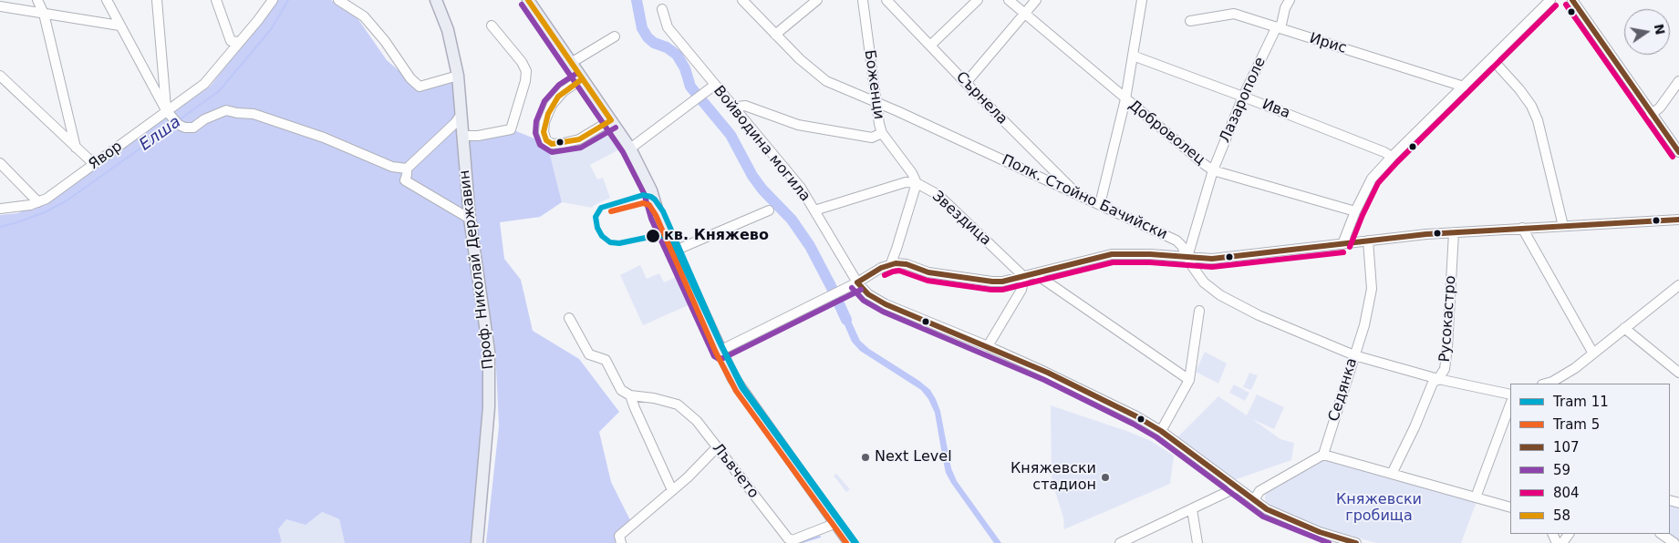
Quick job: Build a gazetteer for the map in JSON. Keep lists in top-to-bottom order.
{
  "streets": {
    "main road": ["Проф. Николай Державин"],
    "street": [
      "Ирис",
      "Боженци",
      "Сърнела",
      "Лазарополе",
      "Ива",
      "Доброволец",
      "Войводина могила",
      "Явор",
      "Полк. Стойно Бачийски",
      "Звездица",
      "Русокастро",
      "Седянка",
      "Лъвчето"
    ]
  },
  "crossings": [
    ["Ирис", "Лазарополе"],
    ["Боженци", "Полк. Стойно Бачийски"],
    ["Боженци", "Звездица"],
    ["Сърнела", "Полк. Стойно Бачийски"],
    ["Лазарополе", "Ива"],
    ["Лазарополе", "Доброволец"],
    ["Лазарополе", "Полк. Стойно Бачийски"],
    ["Войводина могила", "Звездица"],
    ["Полк. Стойно Бачийски", "Русокастро"],
    ["Полк. Стойно Бачийски", "Седянка"]
  ],
  "water": ["Елша"],
  "parks": ["Княжевски гробища"],
  "places": ["кв. Княжево", "Next Level", "Княжевски стадион"],
  "lines": [
    "transit line 107",
    "transit line 58",
    "transit line 59",
    "transit line 804",
    "tram line 11",
    "tram line 5"
  ],
  "legend": [
    "Tram 11",
    "Tram 5",
    "107",
    "59",
    "804",
    "58"
  ],
  "north": "right"
}
